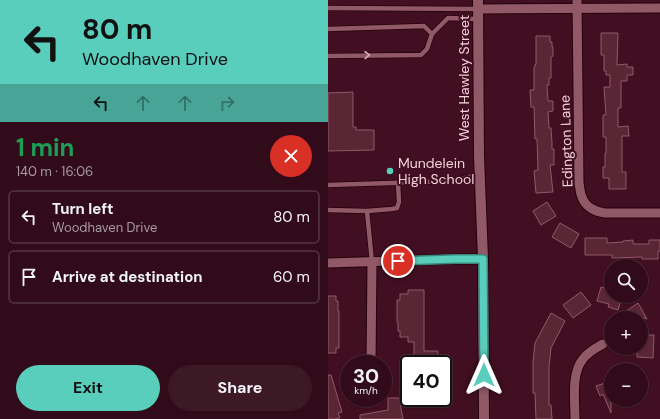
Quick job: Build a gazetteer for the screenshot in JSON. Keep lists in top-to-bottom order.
{
  "streets": {
    "street": ["West Hawley Street", "Edington Lane"]
  },
  "places": ["Mundelein High School"],
  "page": {
    "turn": ["80 m", "Woodhaven Drive"],
    "heading": ["1 min", "140 m · 16:06"],
    "list": [
      {
        "name": "Turn left",
        "note": "Woodhaven Drive",
        "value": "80 m"
      },
      {
        "name": "Arrive at destination",
        "value": "60 m"
      }
    ],
    "map_buttons": ["+", "−"],
    "speed": "30 km/h",
    "limit": "40",
    "buttons": ["Exit", "Share"]
  }
}
